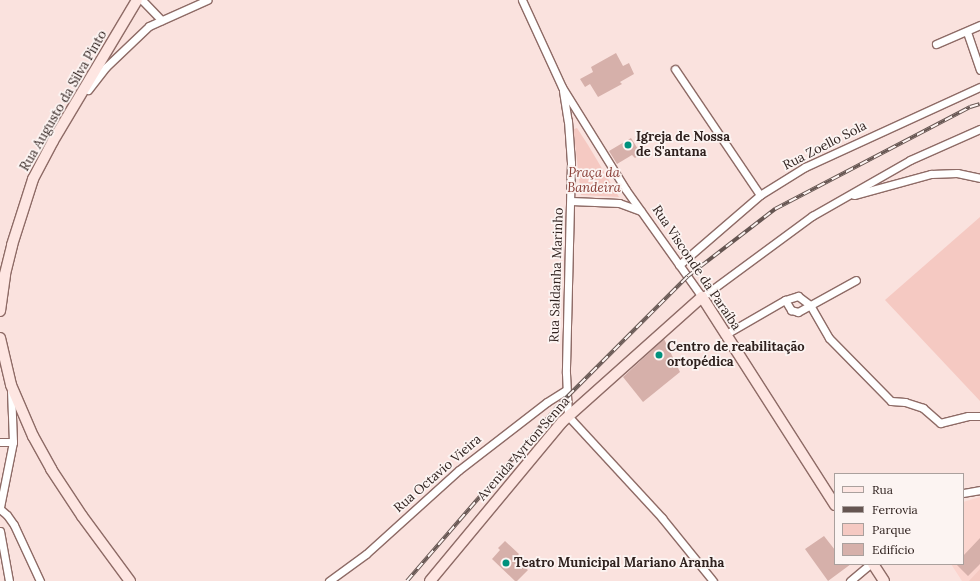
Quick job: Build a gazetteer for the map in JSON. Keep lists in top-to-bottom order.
{
  "streets": {
    "main road": ["Rua Augusto da Silva Pinto", "Rua Visconde da Paraíba", "Avenida Ayrton Senna"],
    "street": ["Rua Zoello Sola", "Rua Saldanha Marinho", "Rua Octavio Vieira"]
  },
  "crossings": [
    ["Rua Zoello Sola", "Rua Visconde da Paraíba"],
    ["Rua Visconde da Paraíba", "Rua Saldanha Marinho"],
    ["Rua Visconde da Paraíba", "Avenida Ayrton Senna"],
    ["Rua Saldanha Marinho", "Avenida Ayrton Senna"],
    ["Rua Saldanha Marinho", "Rua Octavio Vieira"]
  ],
  "parks": ["Praça da Bandeira"],
  "places": ["Igreja de Nossa de S'antana", "Centro de reabilitação ortopédica", "Teatro Municipal Mariano Aranha"],
  "legend": [
    "Rua",
    "Ferrovia",
    "Parque",
    "Edifício"
  ]
}
